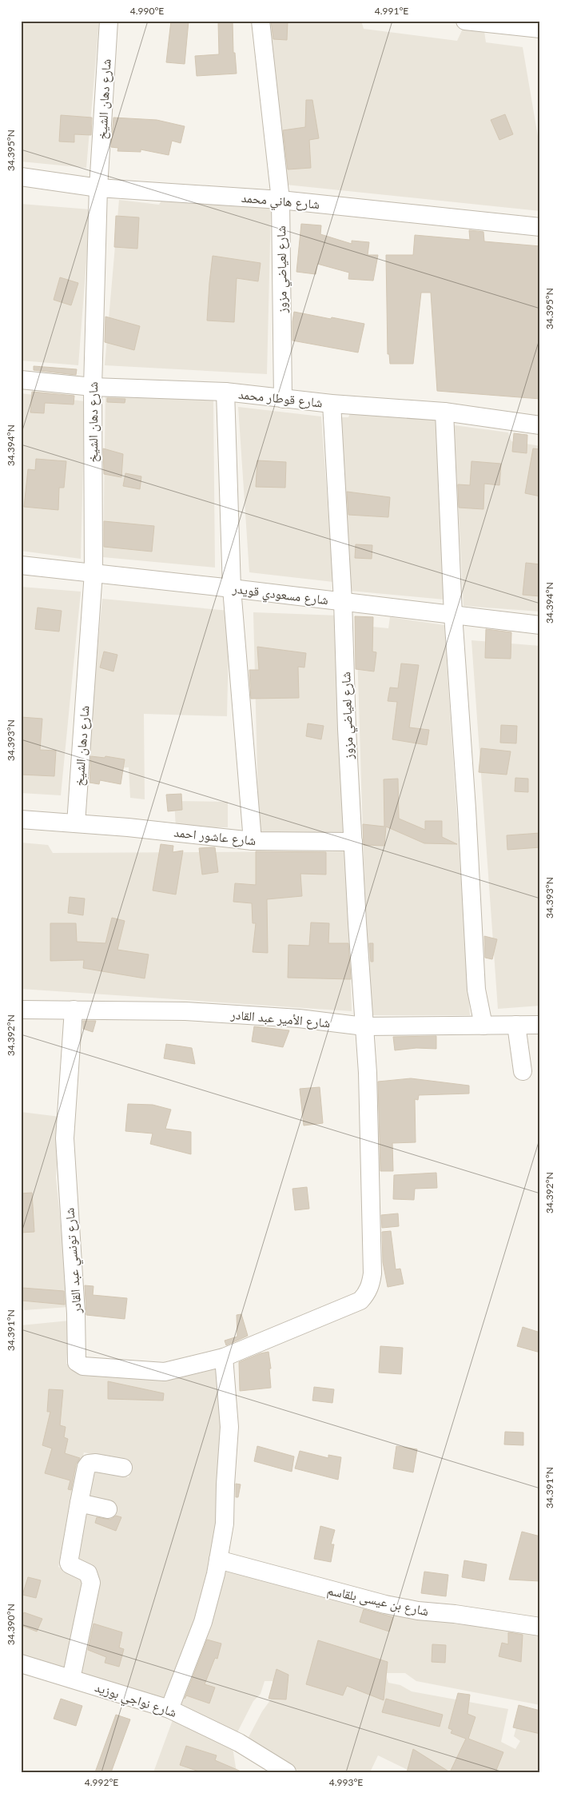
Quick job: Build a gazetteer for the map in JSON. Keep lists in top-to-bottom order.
{
  "streets": {
    "street": [
      "شارع دهان الشيخ",
      "شارع هاني محمد",
      "شارع لعياضي مزوز",
      "شارع قوطار محمد",
      "شارع مسعودي قويدر",
      "شارع عاشور احمد",
      "شارع الأمير عبد القادر",
      "شارع تونسي عبد القادر",
      "شارع بن عيسى بلقاسم",
      "شارع نواجي بوزيد"
    ]
  },
  "crossings": [
    ["شارع دهان الشيخ", "شارع هاني محمد"],
    ["شارع دهان الشيخ", "شارع قوطار محمد"],
    ["شارع دهان الشيخ", "شارع مسعودي قويدر"],
    ["شارع دهان الشيخ", "شارع عاشور احمد"],
    ["شارع هاني محمد", "شارع لعياضي مزوز"],
    ["شارع لعياضي مزوز", "شارع قوطار محمد"],
    ["شارع لعياضي مزوز", "شارع مسعودي قويدر"],
    ["شارع لعياضي مزوز", "شارع عاشور احمد"],
    ["شارع لعياضي مزوز", "شارع الأمير عبد القادر"],
    ["شارع لعياضي مزوز", "شارع تونسي عبد القادر"],
    ["شارع الأمير عبد القادر", "شارع تونسي عبد القادر"]
  ],
  "coordinates": [
    "4.990°E",
    "4.991°E",
    "34.395°N",
    "34.394°N",
    "34.393°N",
    "34.392°N",
    "34.391°N",
    "34.390°N",
    "4.992°E",
    "4.993°E"
  ]
}
